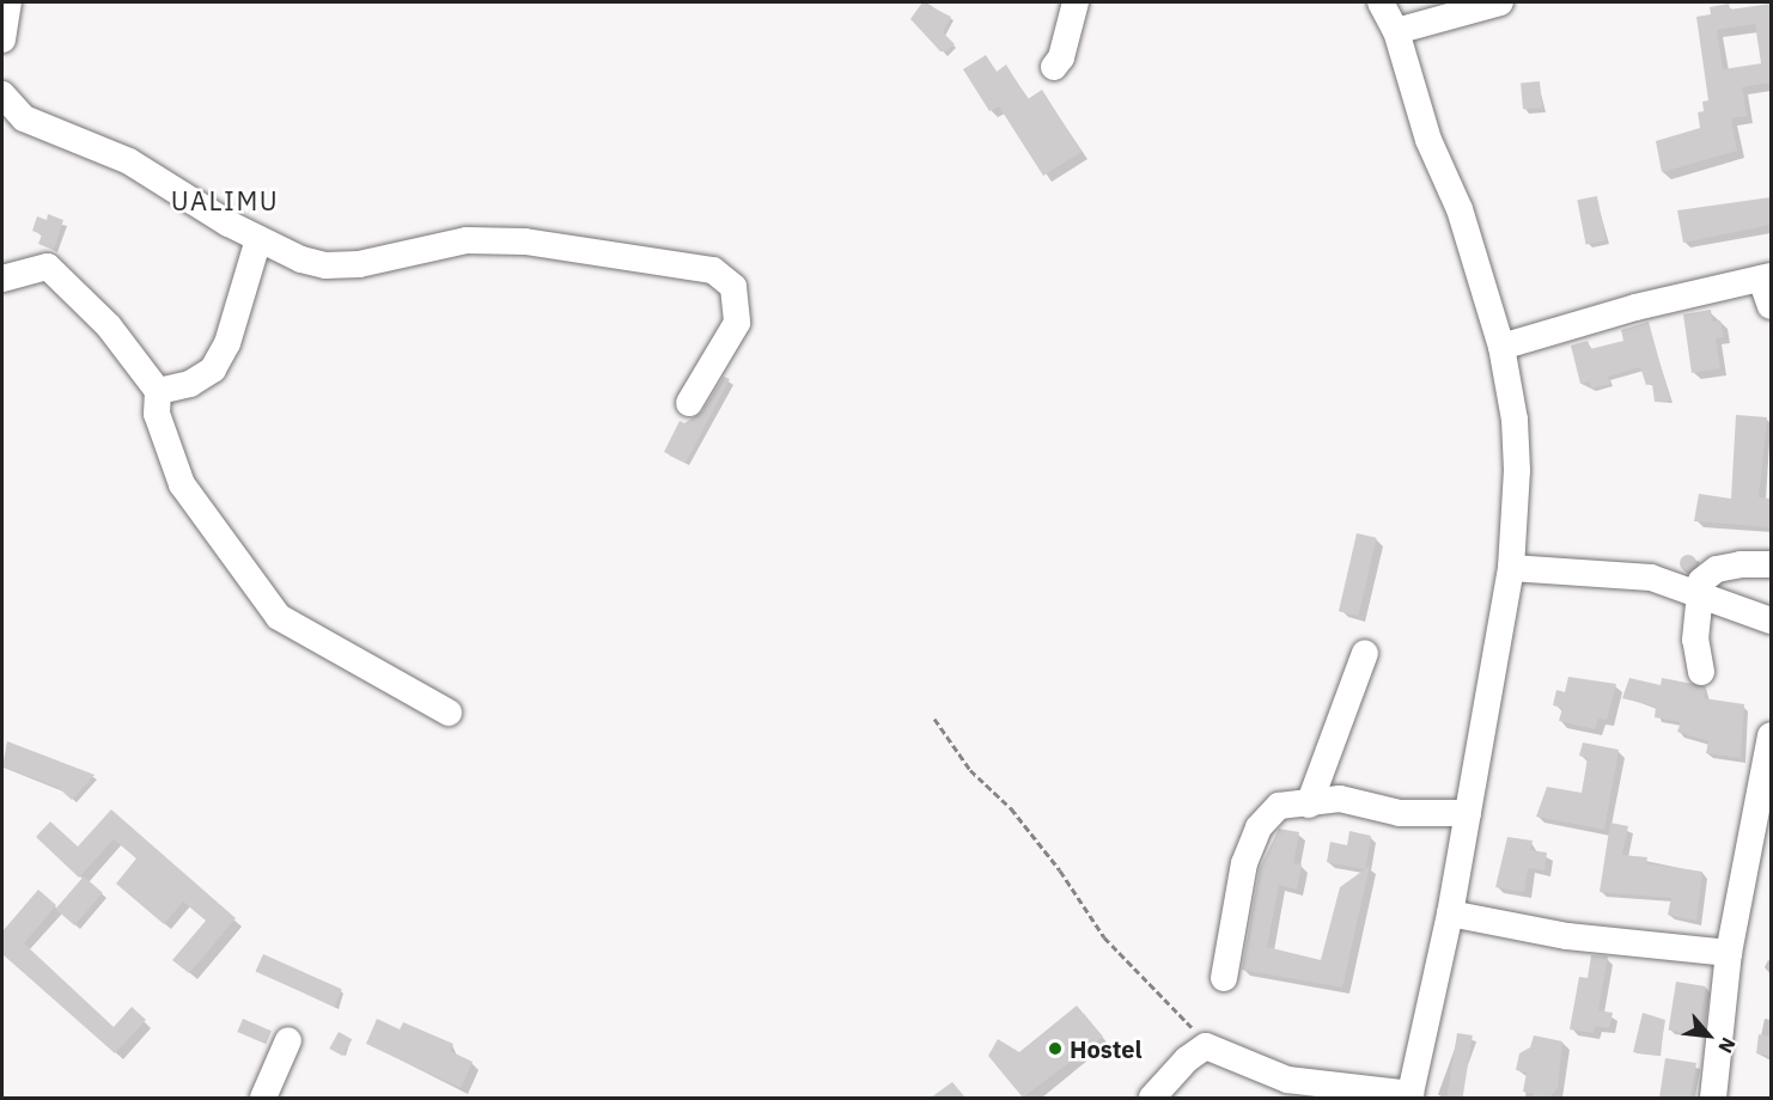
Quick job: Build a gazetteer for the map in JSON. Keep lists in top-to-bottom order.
{
  "districts": ["UALIMU"],
  "places": ["Hostel"],
  "north": "bottom right"
}
